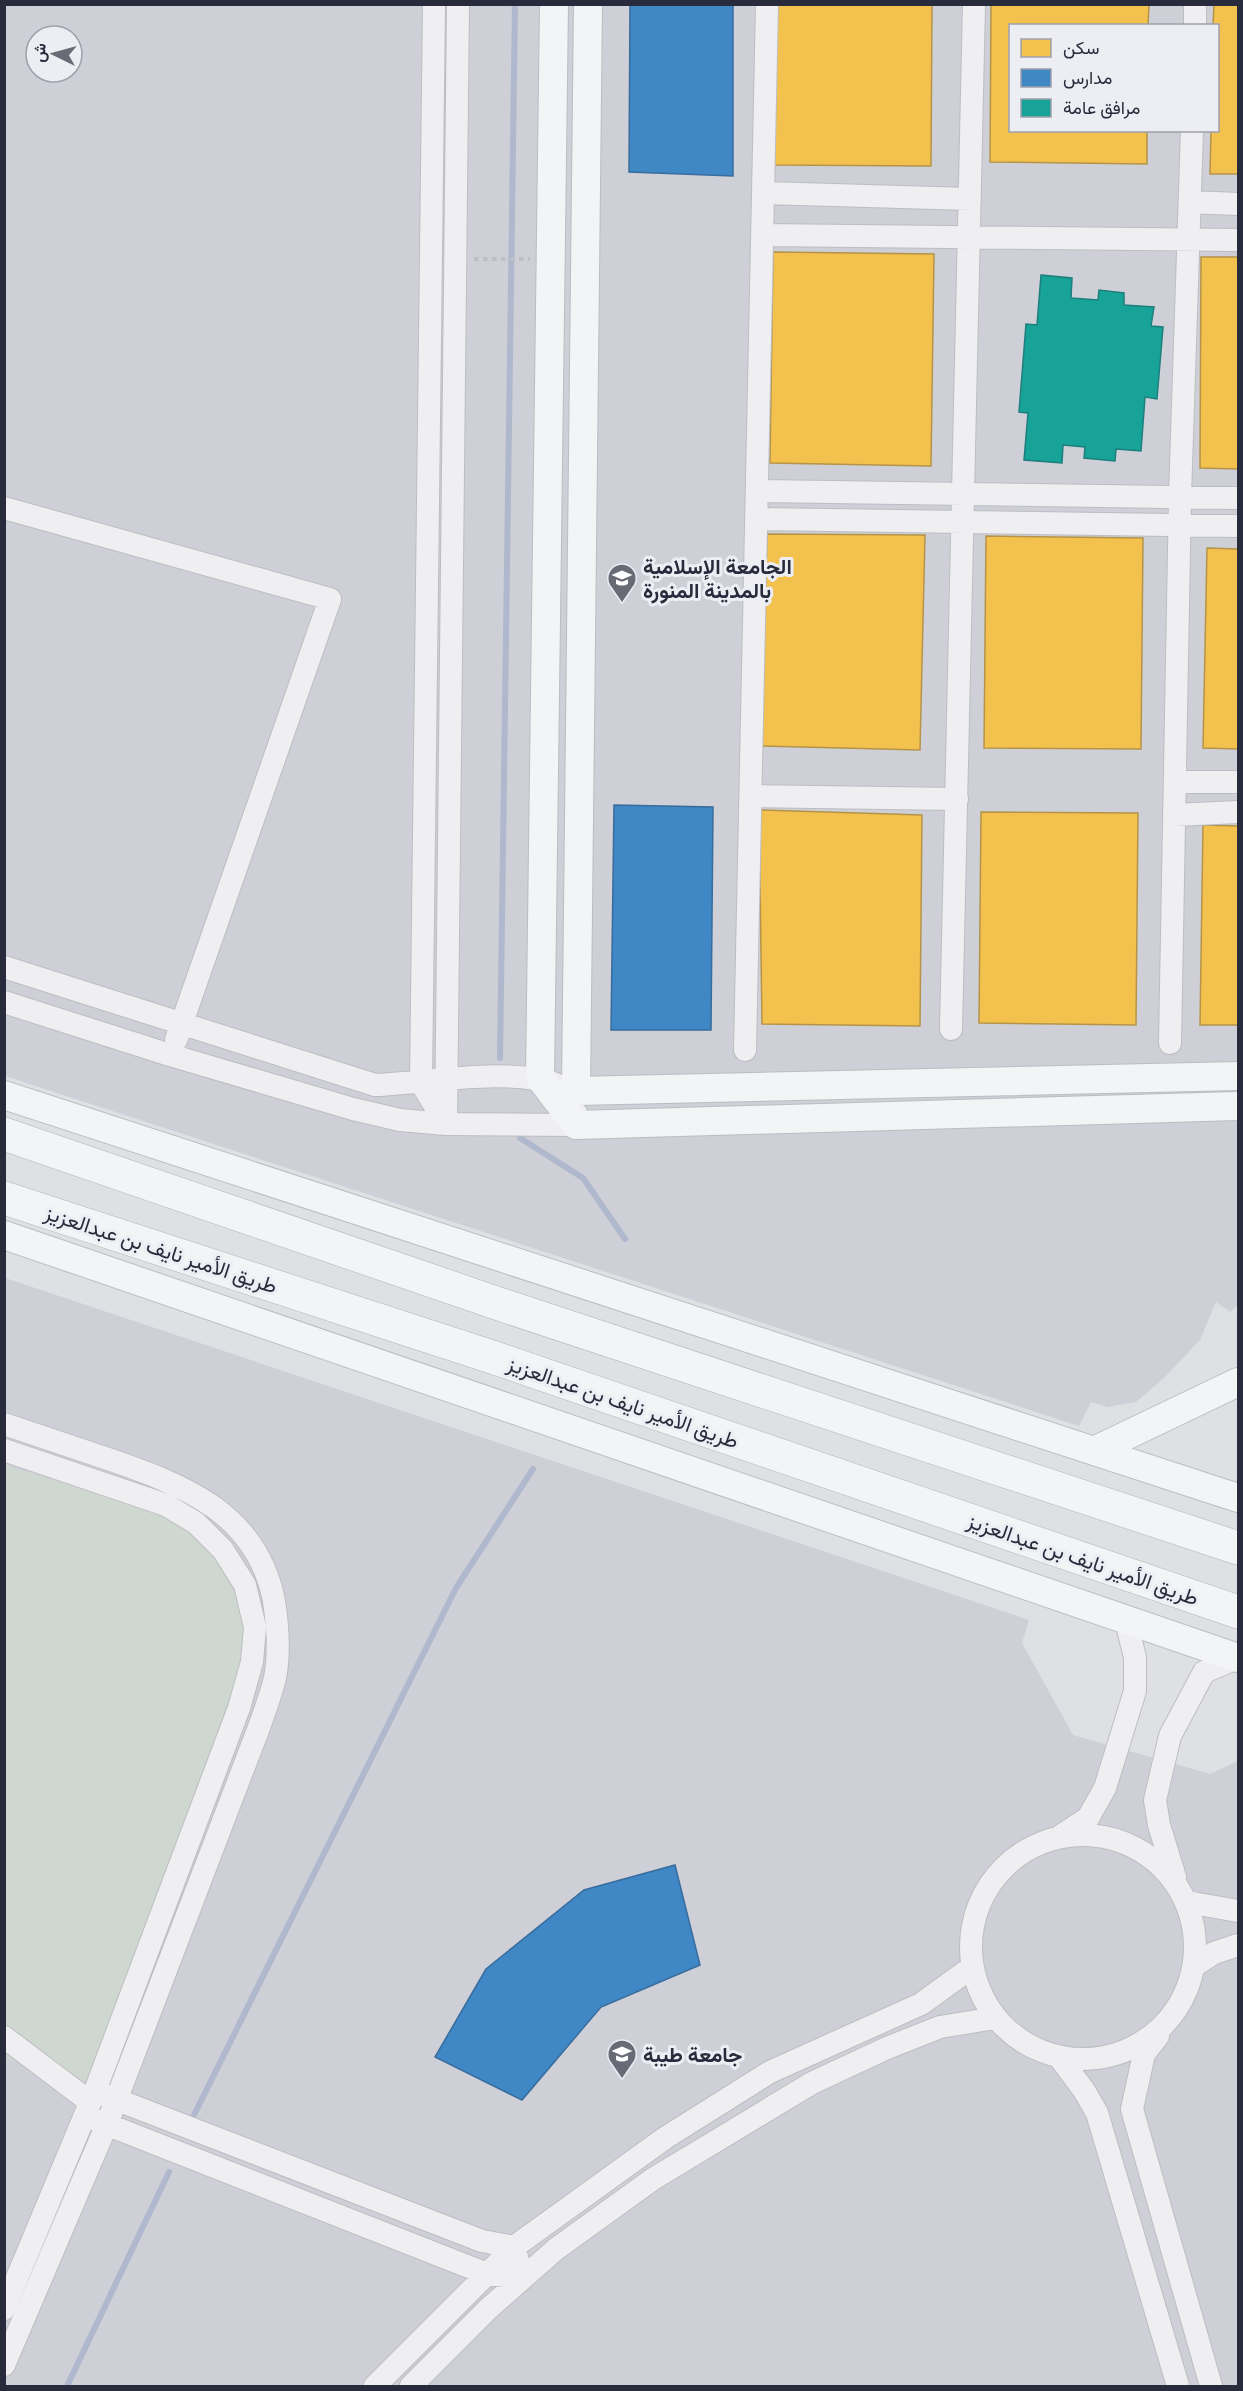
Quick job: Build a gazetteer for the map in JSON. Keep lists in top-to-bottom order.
{
  "streets": {
    "highway": ["طريق الأمير نايف بن عبدالعزيز"]
  },
  "places": {
    "school or university": ["الجامعة الإسلامية بالمدينة المنورة", "جامعة طيبة"]
  },
  "legend": ["سكن", "مدارس", "مرافق عامة"],
  "north": "left"
}
